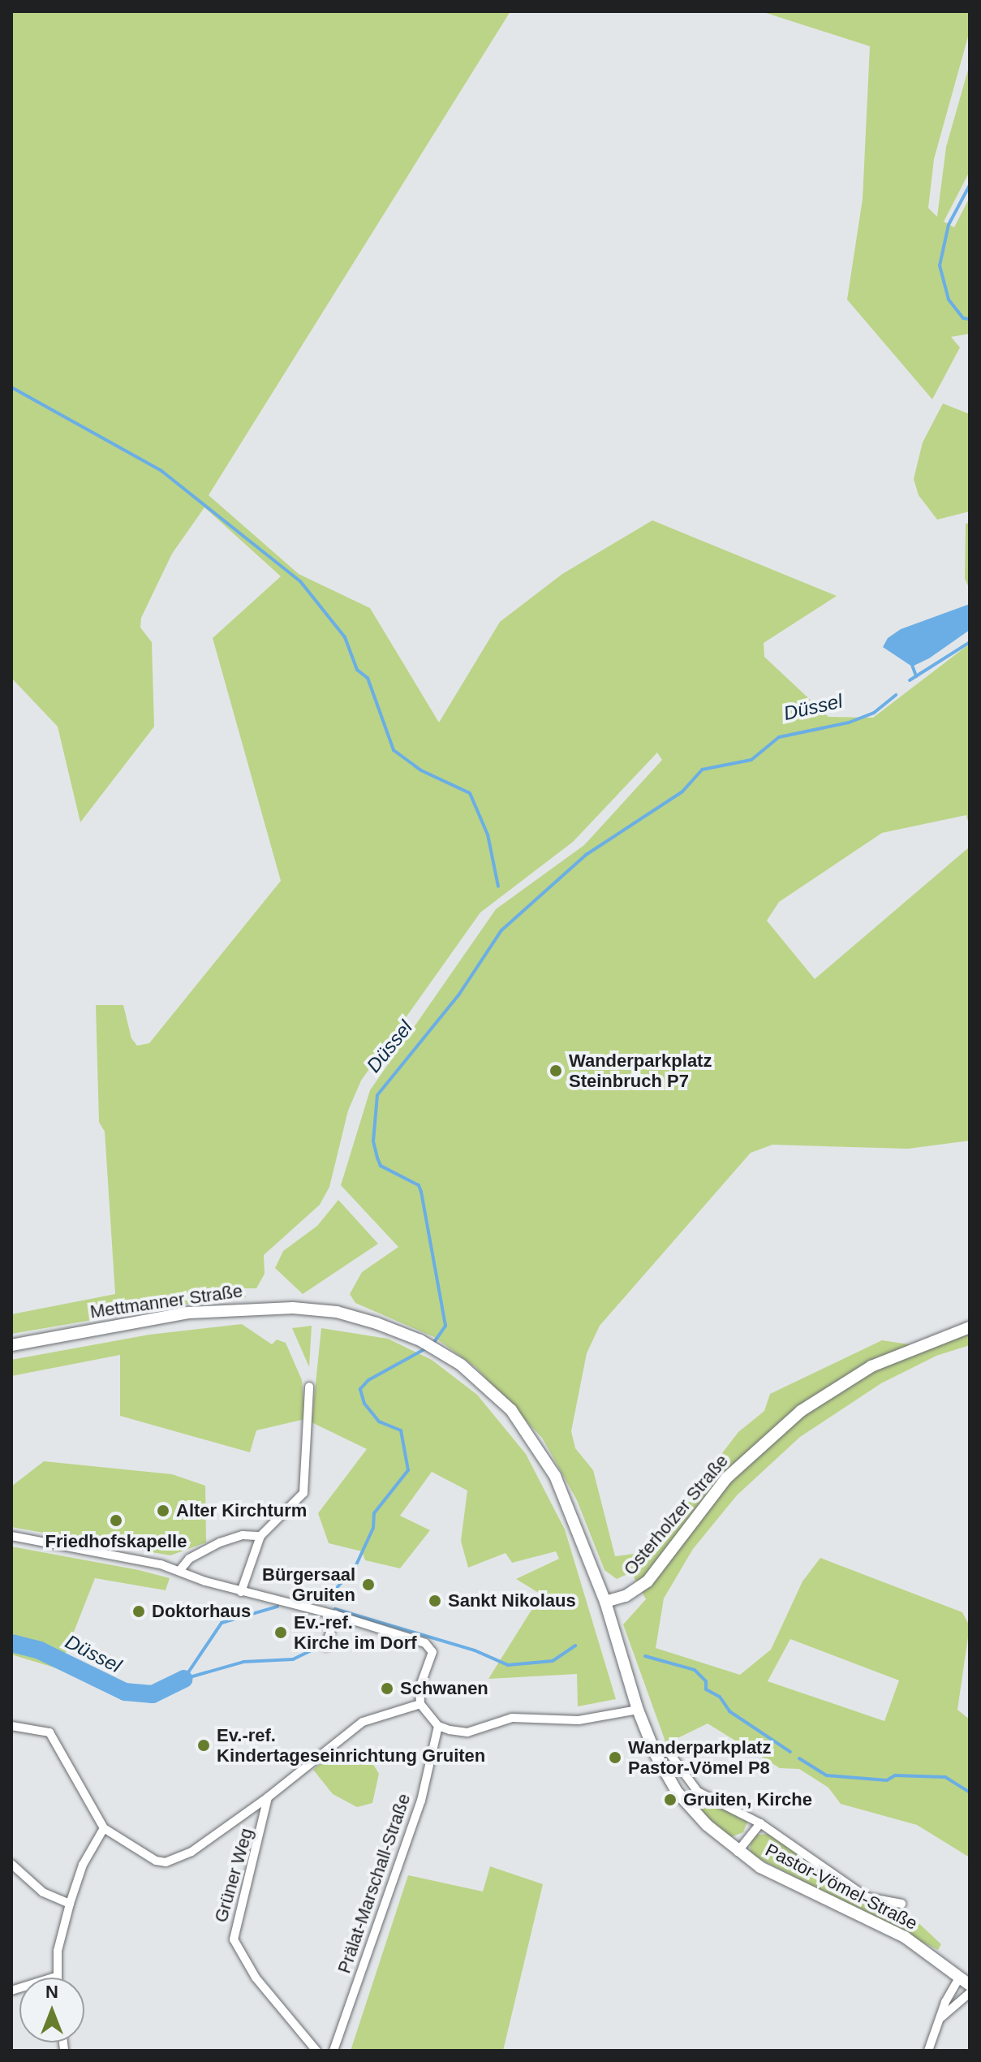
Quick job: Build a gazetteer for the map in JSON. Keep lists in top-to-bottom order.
{
  "streets": {
    "main road": ["Mettmanner Straße", "Osterholzer Straße", "Pastor-Vömel-Straße"],
    "street": ["Grüner Weg", "Prälat-Marschall-Straße"]
  },
  "crossings": [
    ["Mettmanner Straße", "Osterholzer Straße"],
    ["Mettmanner Straße", "Pastor-Vömel-Straße"],
    ["Osterholzer Straße", "Pastor-Vömel-Straße"]
  ],
  "water": ["Düssel"],
  "places": [
    "Wanderparkplatz Steinbruch P7",
    "Alter Kirchturm",
    "Friedhofskapelle",
    "Bürgersaal Gruiten",
    "Sankt Nikolaus",
    "Doktorhaus",
    "Ev.-ref. Kirche im Dorf",
    "Schwanen",
    "Ev.-ref. Kindertageseinrichtung Gruiten",
    "Wanderparkplatz Pastor-Vömel P8",
    "Gruiten, Kirche"
  ],
  "north": "top"
}
